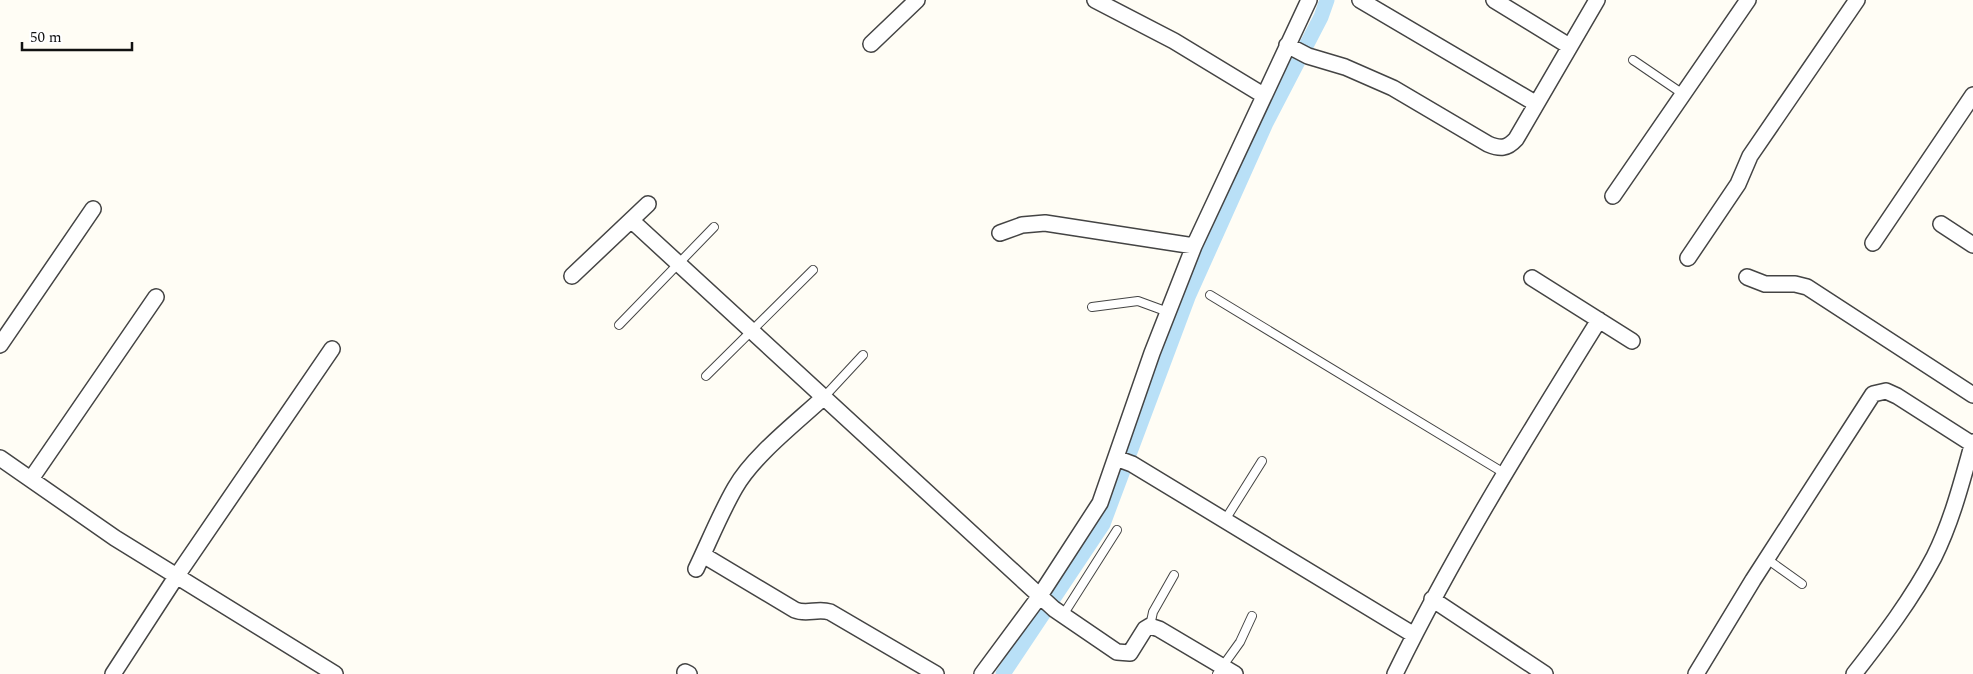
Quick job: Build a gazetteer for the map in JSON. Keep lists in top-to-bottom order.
{
  "scale_bar": "50 m"
}
